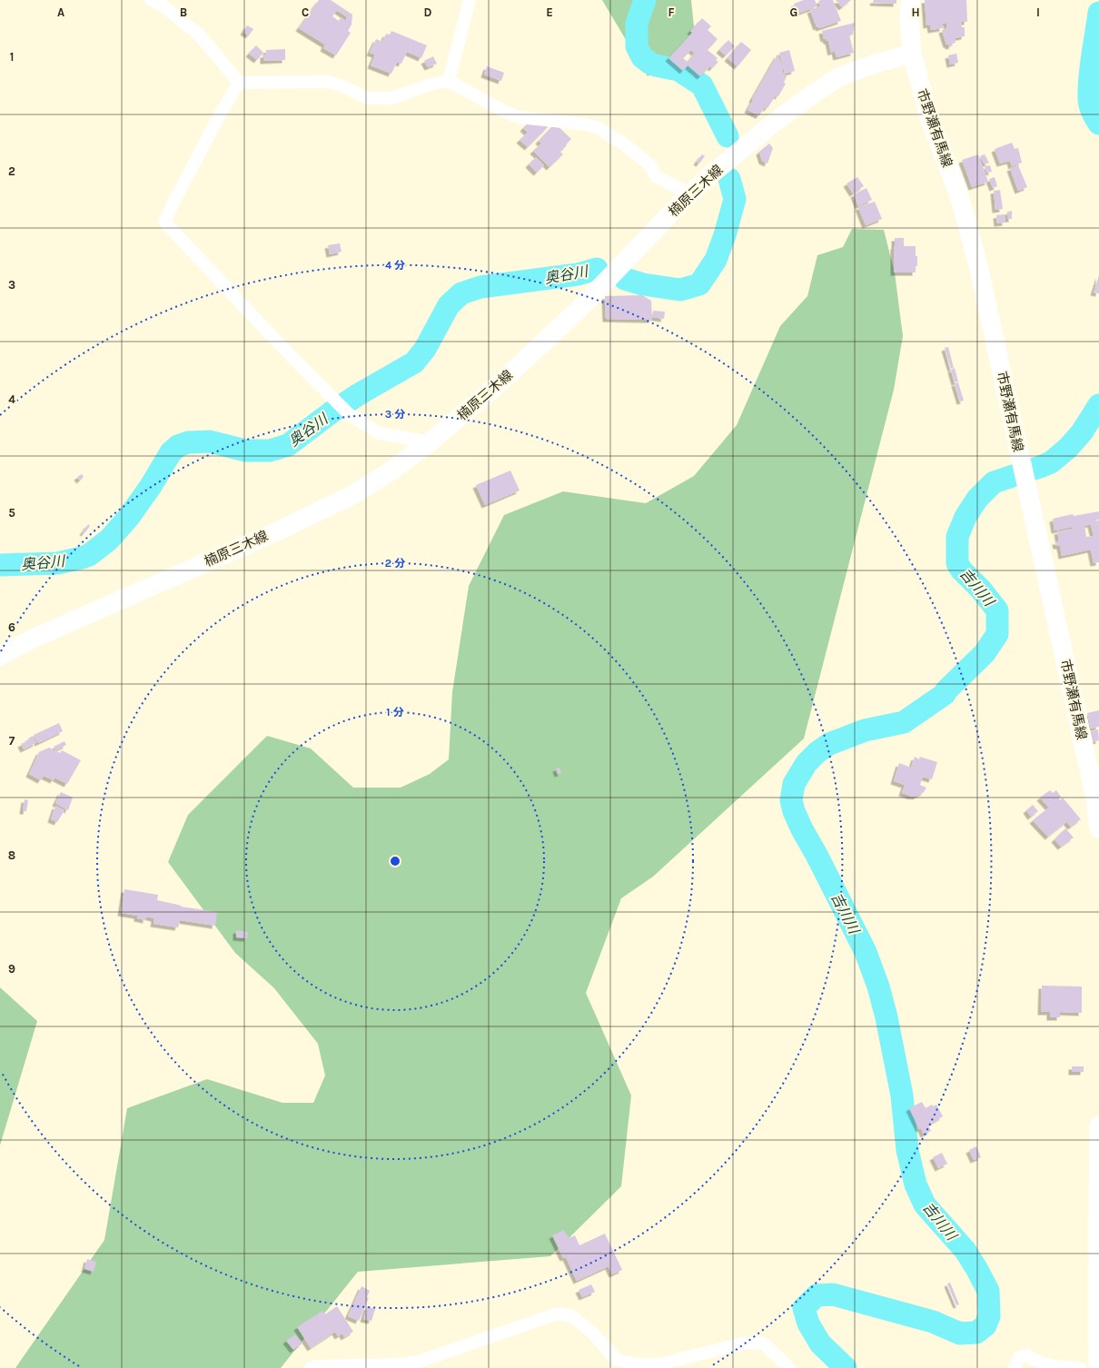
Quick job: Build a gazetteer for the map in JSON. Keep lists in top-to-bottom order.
{
  "streets": {
    "main road": ["市野瀬有馬線", "楠原三木線"]
  },
  "crossings": [
    ["市野瀬有馬線", "楠原三木線"]
  ],
  "water": ["奥谷川", "吉川川"],
  "grid": {
    "columns": [
      "A",
      "B",
      "C",
      "D",
      "E",
      "F",
      "G",
      "H",
      "I"
    ],
    "rows": [
      "1",
      "2",
      "3",
      "4",
      "5",
      "6",
      "7",
      "8",
      "9"
    ]
  },
  "rings": [
    "4 分",
    "3 分",
    "2 分",
    "1 分"
  ]
}
